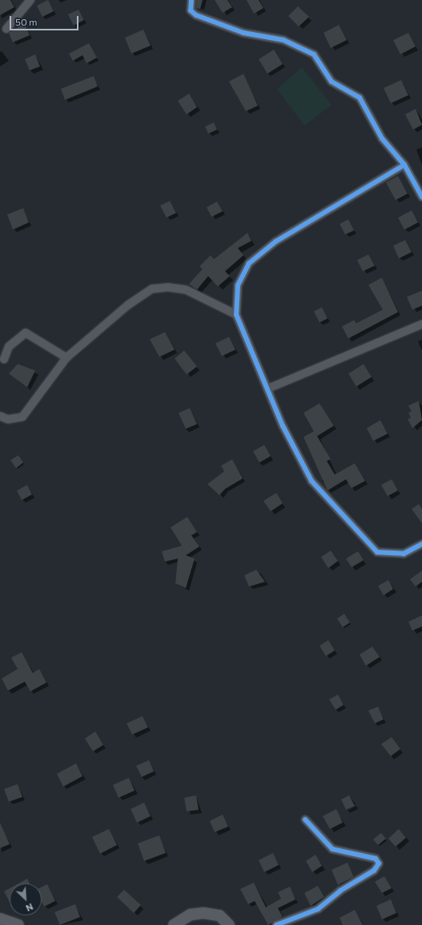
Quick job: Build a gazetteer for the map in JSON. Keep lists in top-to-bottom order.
{
  "scale_bar": "50 m",
  "north": "bottom right"
}
